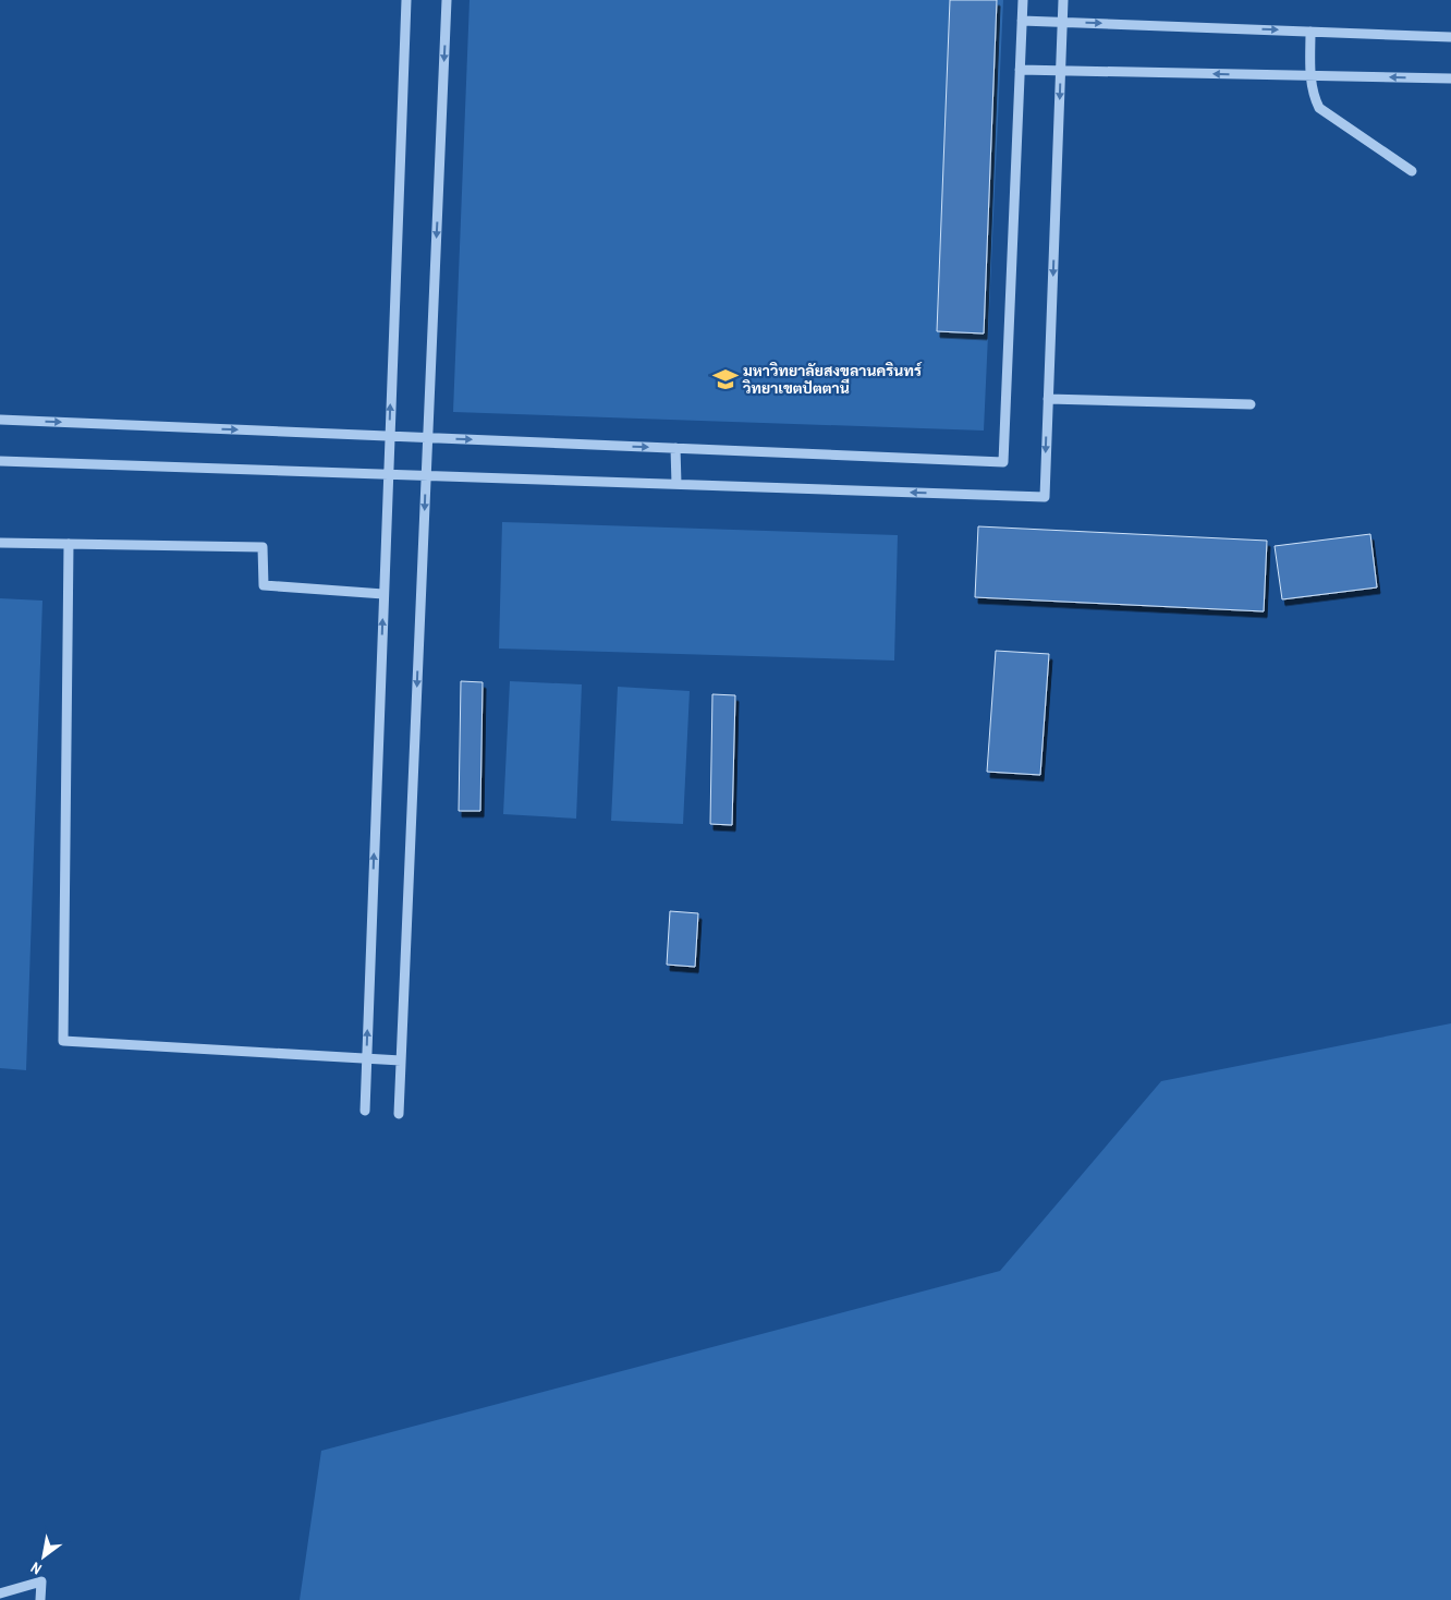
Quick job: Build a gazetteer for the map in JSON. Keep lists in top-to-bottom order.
{
  "places": {
    "school or university": ["มหาวิทยาลัยสงขลานครินทร์ วิทยาเขตปัตตานี"]
  },
  "north": "bottom left"
}
